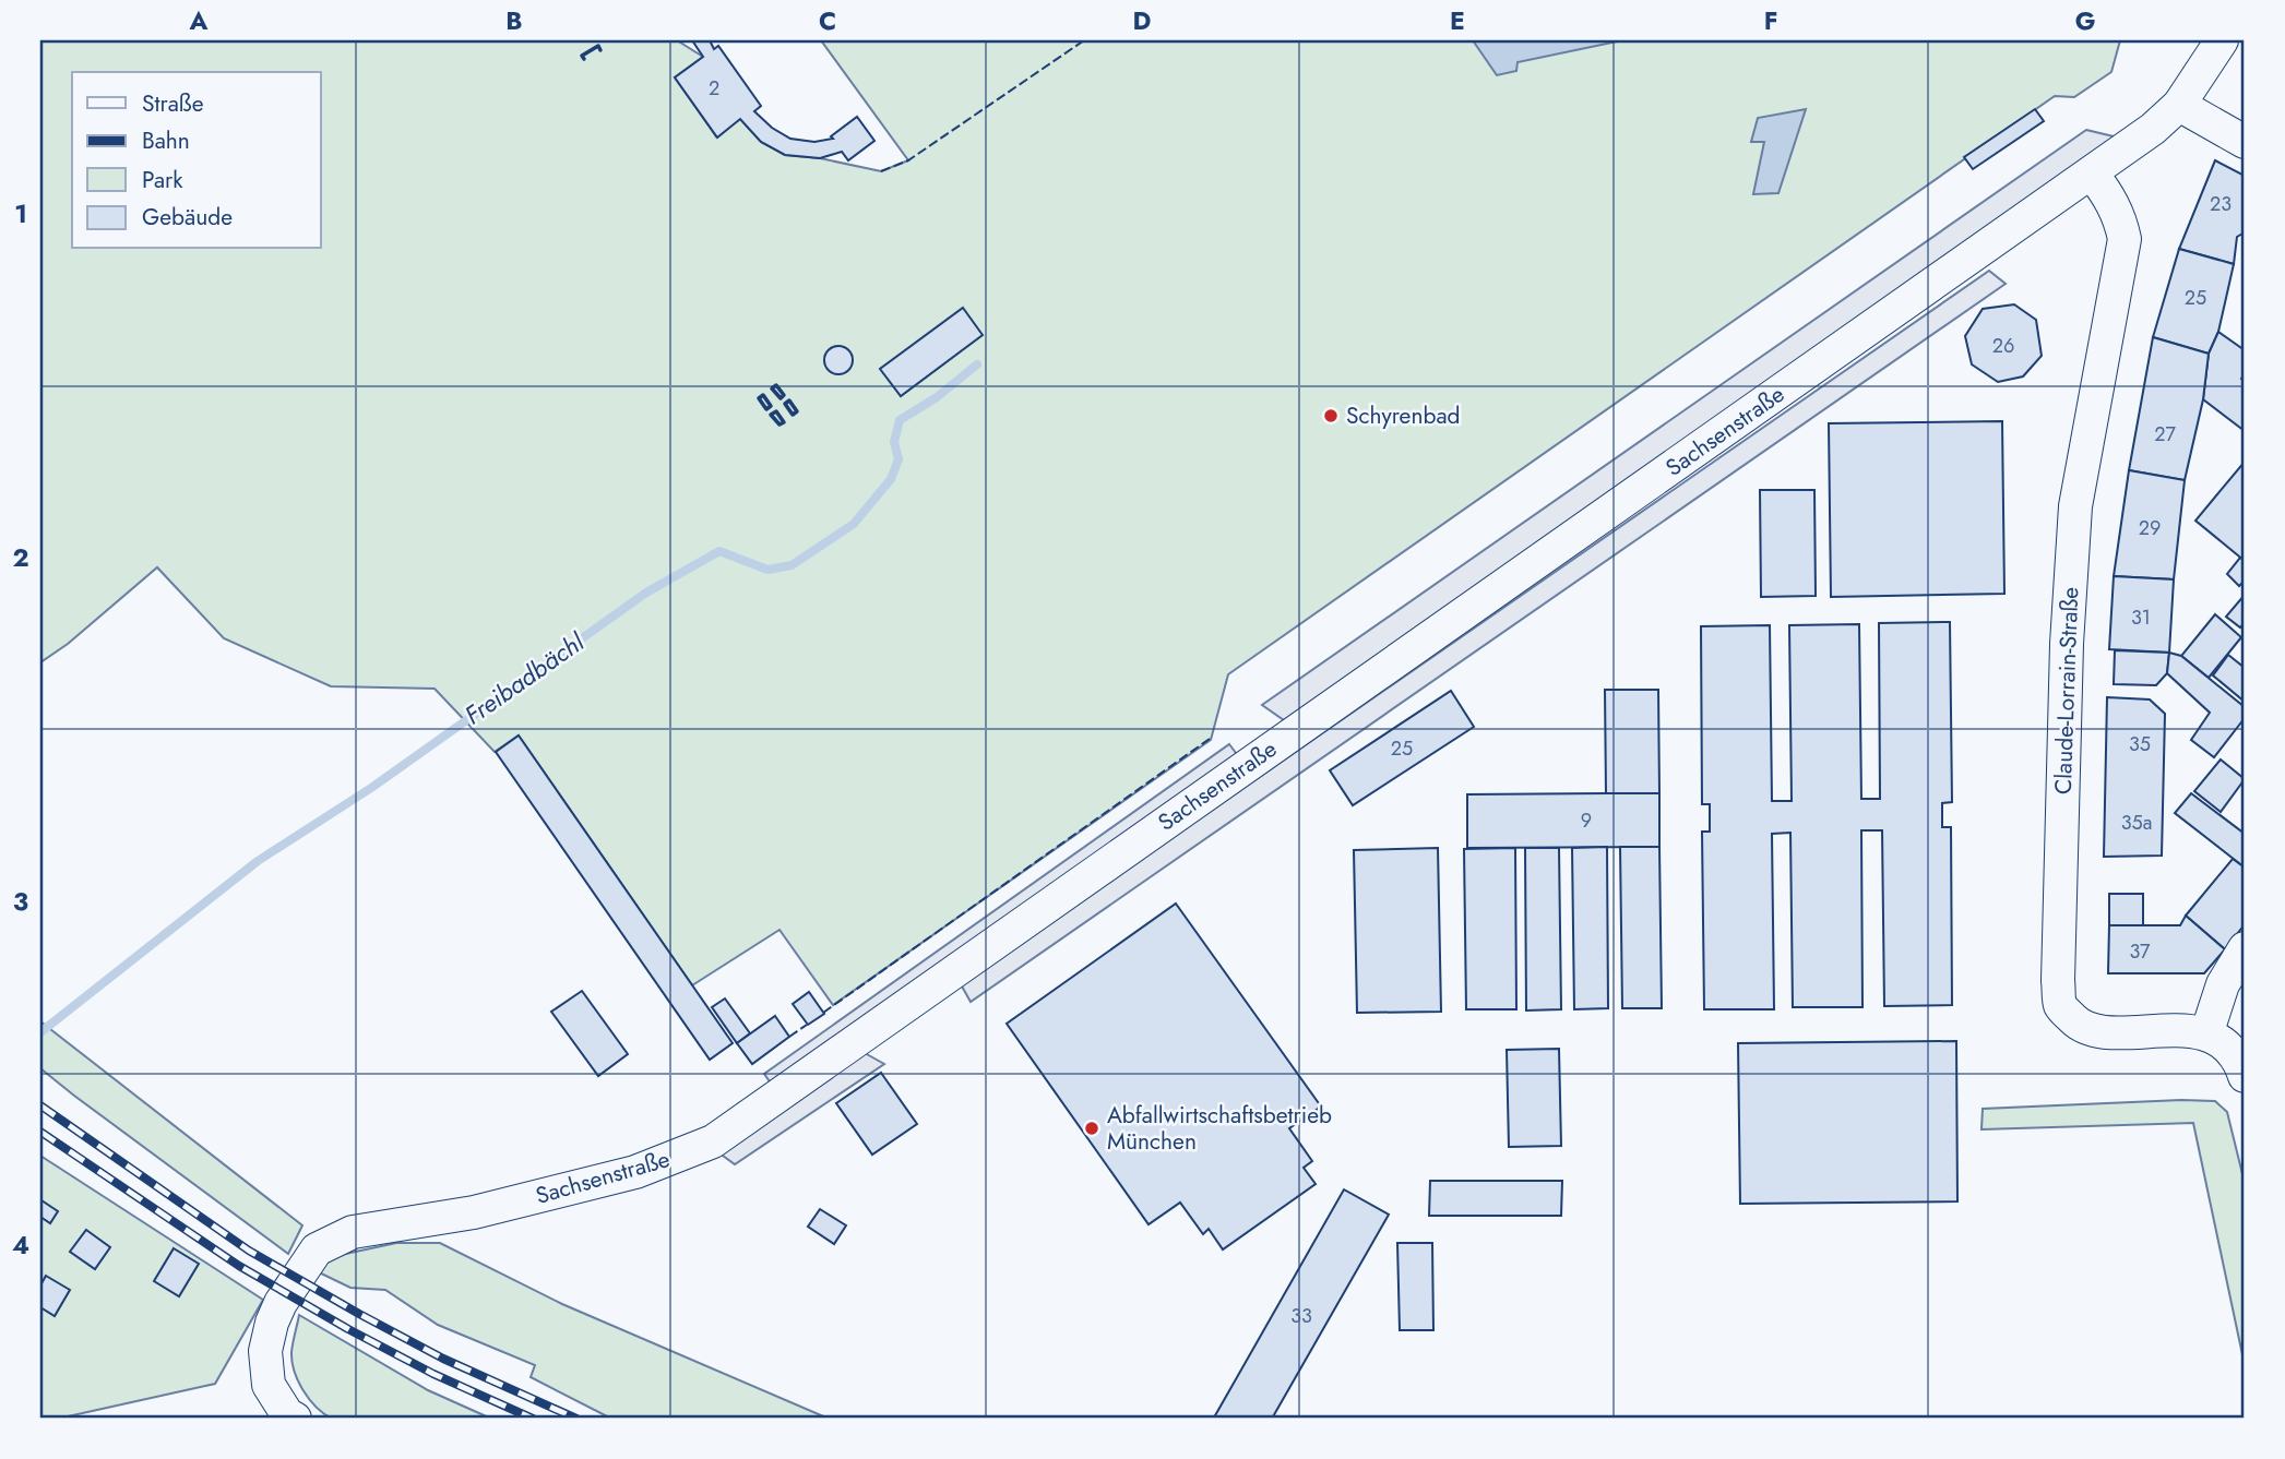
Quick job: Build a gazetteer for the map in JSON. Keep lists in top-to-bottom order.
{
  "streets": {
    "street": ["Sachsenstraße", "Claude-Lorrain-Straße"]
  },
  "crossings": [
    ["Sachsenstraße", "Claude-Lorrain-Straße"]
  ],
  "water": ["Freibadbächl"],
  "places": ["Schyrenbad", "Abfallwirtschaftsbetrieb München"],
  "house_numbers": [
    "2",
    "23",
    "25",
    "26",
    "27",
    "29",
    "31",
    "35",
    "25",
    "9",
    "35a",
    "37",
    "33"
  ],
  "legend": [
    "Straße",
    "Bahn",
    "Park",
    "Gebäude"
  ],
  "grid": {
    "columns": [
      "A",
      "B",
      "C",
      "D",
      "E",
      "F",
      "G"
    ],
    "rows": [
      "1",
      "2",
      "3",
      "4"
    ]
  }
}
